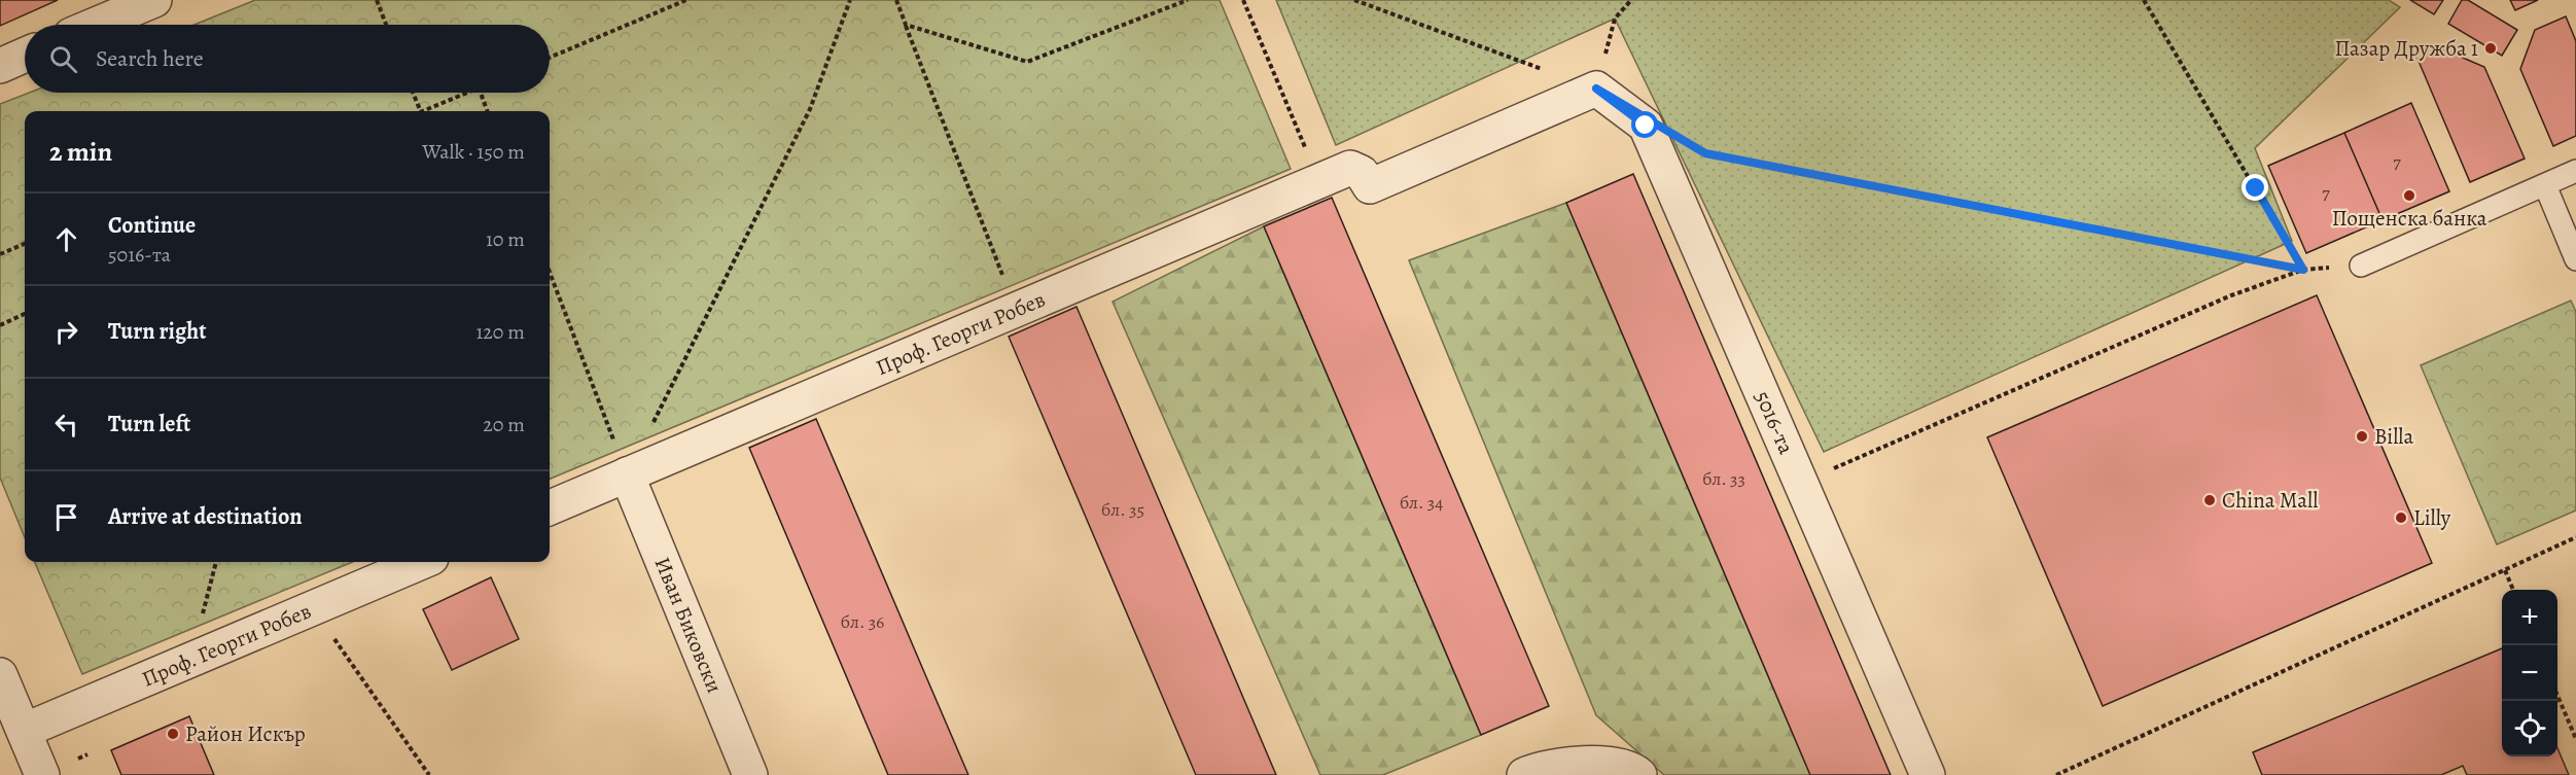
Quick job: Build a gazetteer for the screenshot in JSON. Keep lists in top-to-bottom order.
{
  "streets": {
    "street": ["Проф. Георги Робев", "5016-та", "Иван Биковски"]
  },
  "crossings": [
    ["Проф. Георги Робев", "5016-та"],
    ["Проф. Георги Робев", "Иван Биковски"]
  ],
  "places": [
    "Пазар Дружба 1",
    "Пощенска банка",
    "Billa",
    "China Mall",
    "Lilly",
    "Район Искър"
  ],
  "house_numbers": [
    "7",
    "7",
    "бл. 33",
    "бл. 34",
    "бл. 35",
    "бл. 36"
  ],
  "page": {
    "search": "Search here",
    "heading": ["2 min", "Walk · 150 m"],
    "list": [
      ["Continue", "5016-та", "10 m"],
      ["Turn right", "120 m"],
      ["Turn left", "20 m"],
      "Arrive at destination"
    ],
    "map_buttons": ["+", "−"]
  }
}
